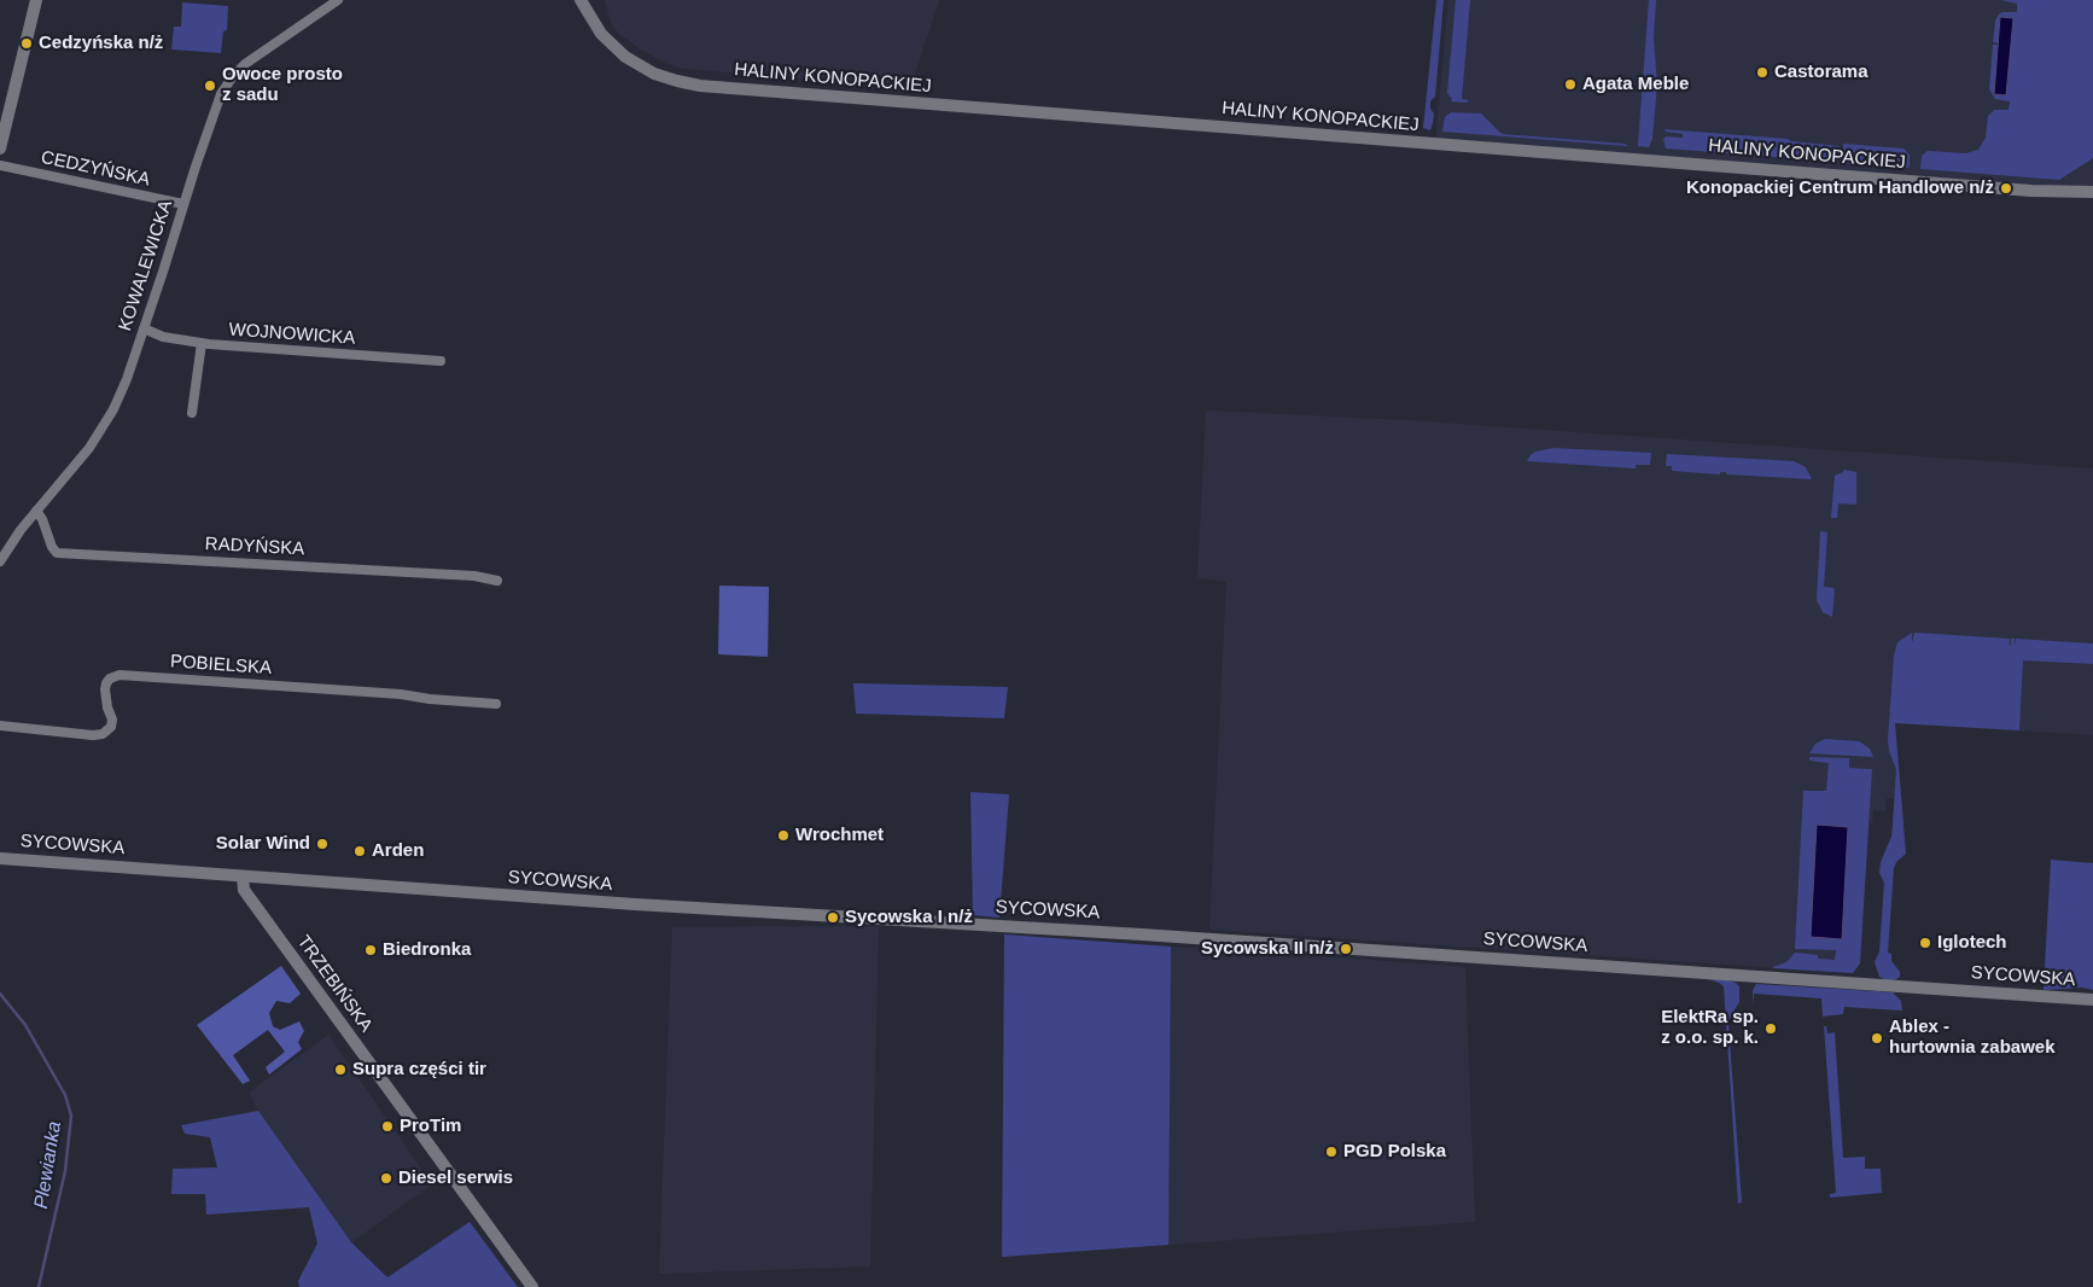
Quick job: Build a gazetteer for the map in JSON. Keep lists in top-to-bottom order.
{
  "streets": {
    "street": [
      "HALINY KONOPACKIEJ",
      "CEDZYŃSKA",
      "KOWALEWICKA",
      "WOJNOWICKA",
      "RADYŃSKA",
      "POBIELSKA",
      "SYCOWSKA",
      "TRZEBIŃSKA"
    ]
  },
  "crossings": [
    ["CEDZYŃSKA", "KOWALEWICKA"],
    ["KOWALEWICKA", "WOJNOWICKA"],
    ["KOWALEWICKA", "RADYŃSKA"],
    ["SYCOWSKA", "TRZEBIŃSKA"]
  ],
  "water": ["Plewianka"],
  "places": [
    "Cedzyńska n/ż",
    "Castorama",
    "Agata Meble",
    "Owoce prosto z sadu",
    "Konopackiej Centrum Handlowe n/ż",
    "Wrochmet",
    "Solar Wind",
    "Arden",
    "Sycowska I n/ż",
    "Iglotech",
    "Sycowska II n/ż",
    "Biedronka",
    "ElektRa sp. z o.o. sp. k.",
    "Ablex - hurtownia zabawek",
    "Supra części tir",
    "ProTim",
    "PGD Polska",
    "Diesel serwis"
  ]
}
